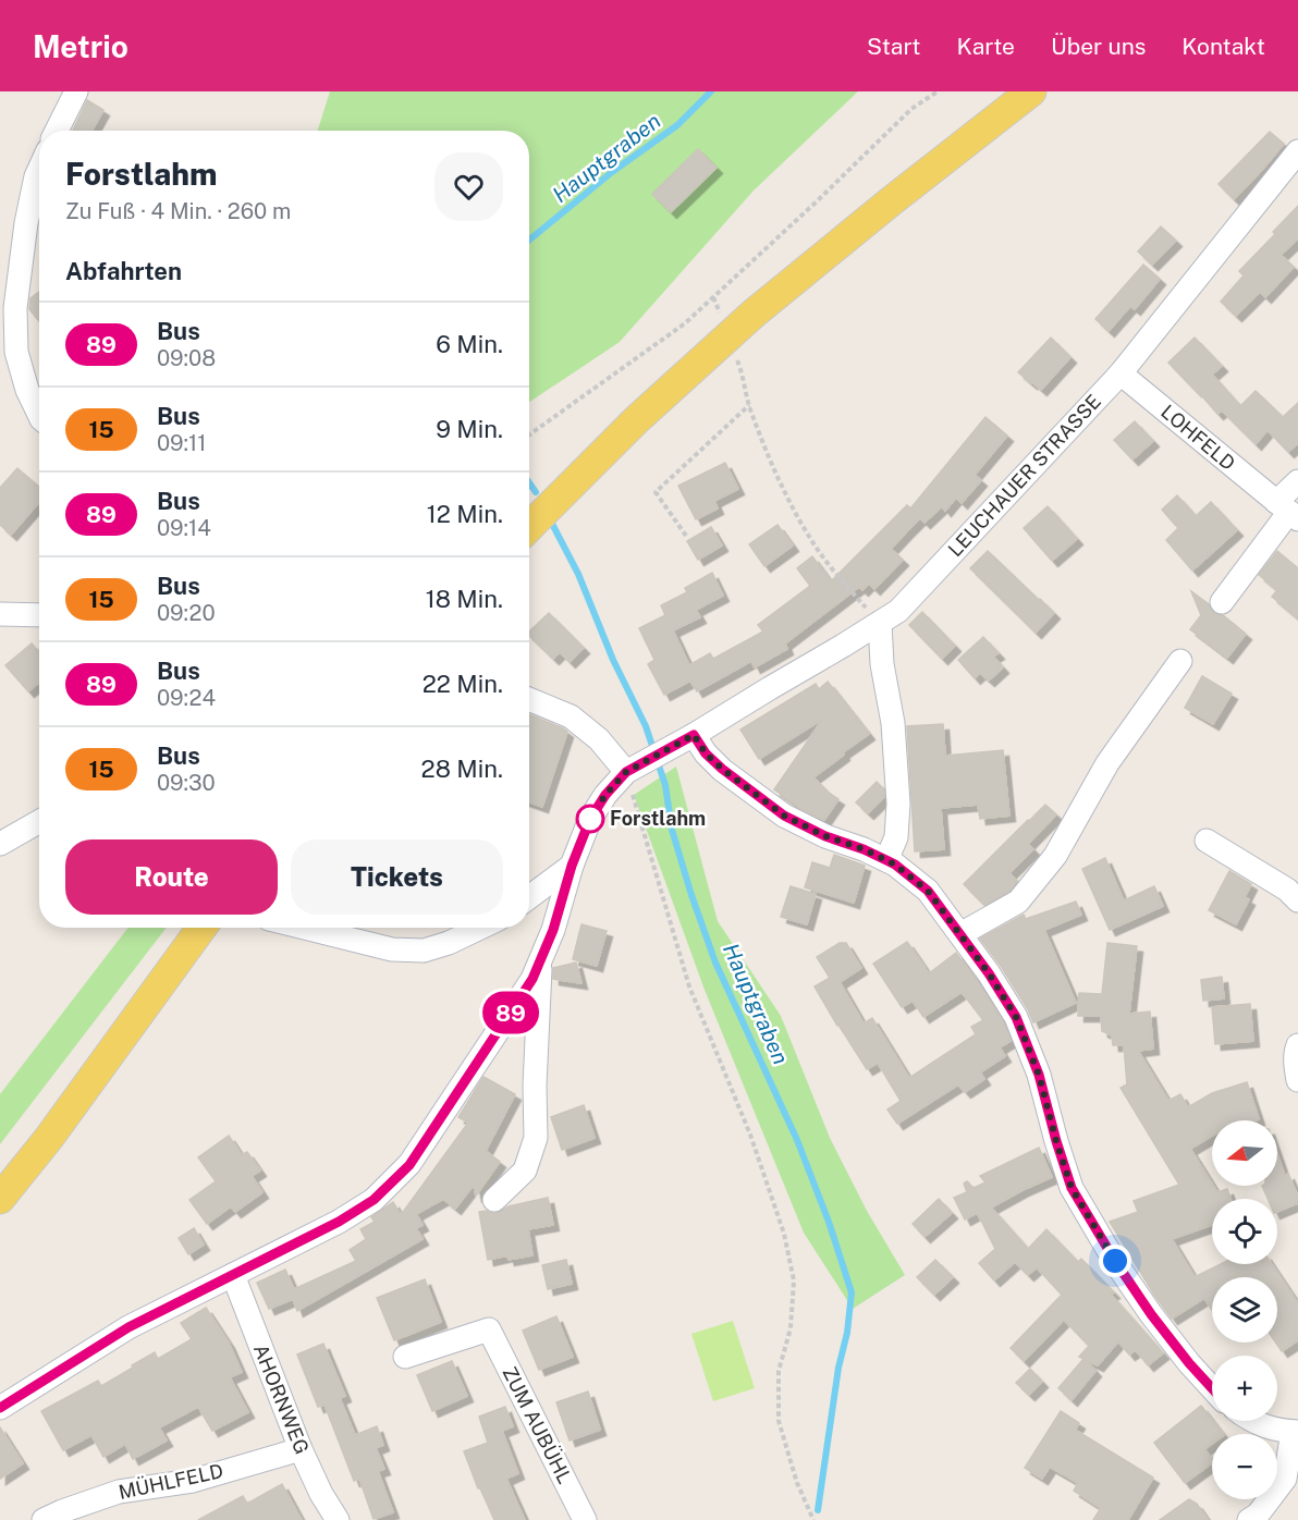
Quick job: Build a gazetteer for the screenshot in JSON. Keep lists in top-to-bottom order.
{
  "streets": {
    "street": [
      "LOHFELD",
      "LEUCHAUER STRASSE",
      "AHORNWEG",
      "ZUM AUBÜHL",
      "MÜHLFELD"
    ]
  },
  "crossings": [
    ["LOHFELD", "LEUCHAUER STRASSE"],
    ["LEUCHAUER STRASSE", "AHORNWEG"],
    ["AHORNWEG", "MÜHLFELD"]
  ],
  "water": ["Hauptgraben"],
  "places": ["Forstlahm"],
  "lines": ["bus line 89"],
  "north": "left",
  "page": {
    "header": "Metrio",
    "nav": [
      "Start",
      "Karte",
      "Über uns",
      "Kontakt"
    ],
    "on_map": "89",
    "heading": [
      ["Forstlahm", "Zu Fuß · 4 Min. · 260 m"],
      "Abfahrten"
    ],
    "list": [
      {
        "mark": "89",
        "name": "Bus",
        "note": "09:08",
        "value": "6 Min."
      },
      {
        "mark": "15",
        "name": "Bus",
        "note": "09:11",
        "value": "9 Min."
      },
      {
        "mark": "89",
        "name": "Bus",
        "note": "09:14",
        "value": "12 Min."
      },
      {
        "mark": "15",
        "name": "Bus",
        "note": "09:20",
        "value": "18 Min."
      },
      {
        "mark": "89",
        "name": "Bus",
        "note": "09:24",
        "value": "22 Min."
      },
      {
        "mark": "15",
        "name": "Bus",
        "note": "09:30",
        "value": "28 Min."
      }
    ],
    "buttons": ["Route", "Tickets"],
    "map_buttons": ["+", "−"]
  }
}
